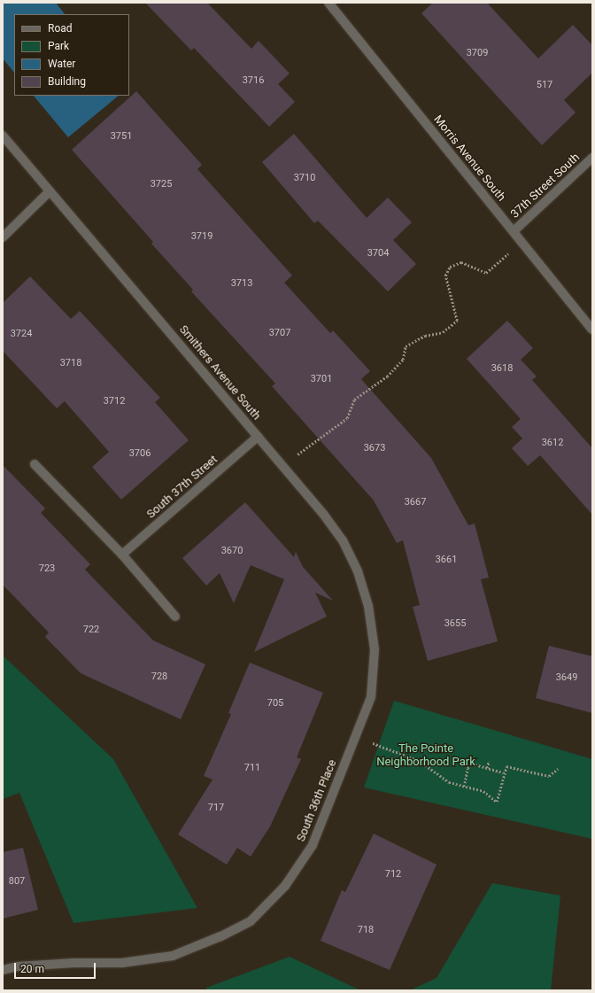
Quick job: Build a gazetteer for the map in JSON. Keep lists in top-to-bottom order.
{
  "streets": {
    "street": [
      "Morris Avenue South",
      "37th Street South",
      "Smithers Avenue South",
      "South 37th Street",
      "South 36th Place"
    ]
  },
  "crossings": [
    ["Morris Avenue South", "37th Street South"],
    ["Smithers Avenue South", "South 37th Street"],
    ["Smithers Avenue South", "South 36th Place"]
  ],
  "parks": ["The Pointe Neighborhood Park"],
  "house_numbers": [
    "3709",
    "3716",
    "517",
    "3751",
    "3710",
    "3725",
    "3719",
    "3704",
    "3713",
    "3707",
    "3724",
    "3718",
    "3618",
    "3701",
    "3712",
    "3612",
    "3673",
    "3706",
    "3667",
    "3670",
    "3661",
    "723",
    "3655",
    "722",
    "728",
    "3649",
    "705",
    "711",
    "717",
    "712",
    "807",
    "718"
  ],
  "legend": [
    "Road",
    "Park",
    "Water",
    "Building"
  ],
  "scale_bar": "20 m"
}
